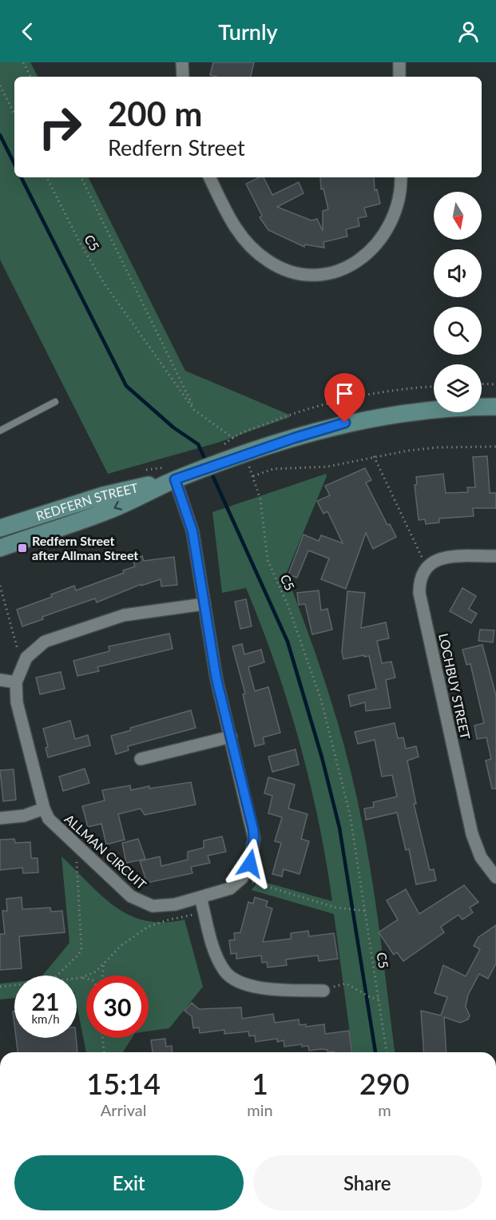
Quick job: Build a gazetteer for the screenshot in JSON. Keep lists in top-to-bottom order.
{
  "streets": {
    "main road": ["REDFERN STREET"],
    "street": ["LOCHBUY STREET", "ALLMAN CIRCUIT"],
    "path": ["C5"]
  },
  "crossings": [
    ["C5", "REDFERN STREET"]
  ],
  "places": {
    "transit": ["Redfern Street after Allman Street"]
  },
  "north": "bottom",
  "page": {
    "header": "Turnly",
    "turn": ["200 m", "Redfern Street"],
    "speed": "21 km/h",
    "limit": "30",
    "eta": [
      "15:14",
      "Arrival",
      "1",
      "min",
      "290",
      "m"
    ],
    "buttons": ["Exit", "Share"]
  }
}
